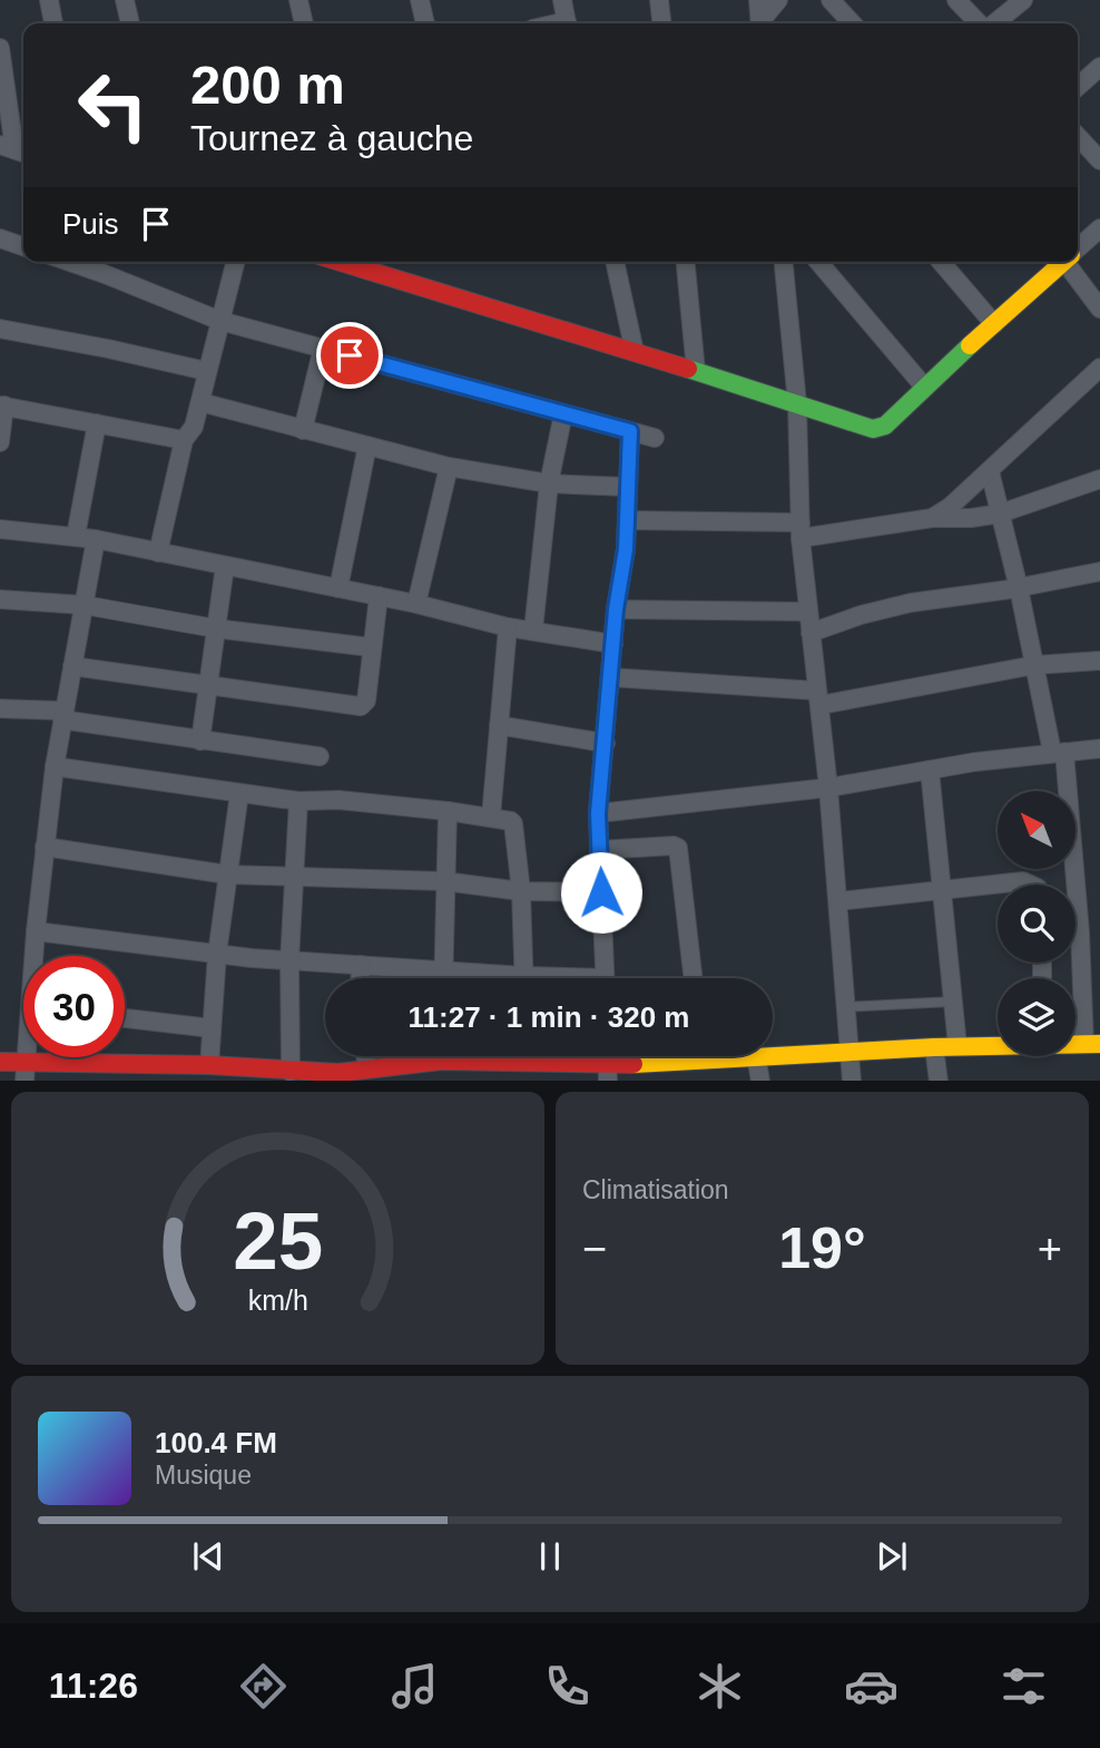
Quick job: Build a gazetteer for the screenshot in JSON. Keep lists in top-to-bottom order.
{
  "north": "top left",
  "page": {
    "turn": ["200 m", "Tournez à gauche"],
    "then": "Puis",
    "limit": "30",
    "trip": "11:27 · 1 min · 320 m",
    "tile": "Climatisation",
    "heat": ["−", "19°", "+"],
    "song": ["100.4 FM", "Musique"],
    "tabs": "11:26",
    "gauge": ["25", "km/h"]
  }
}
